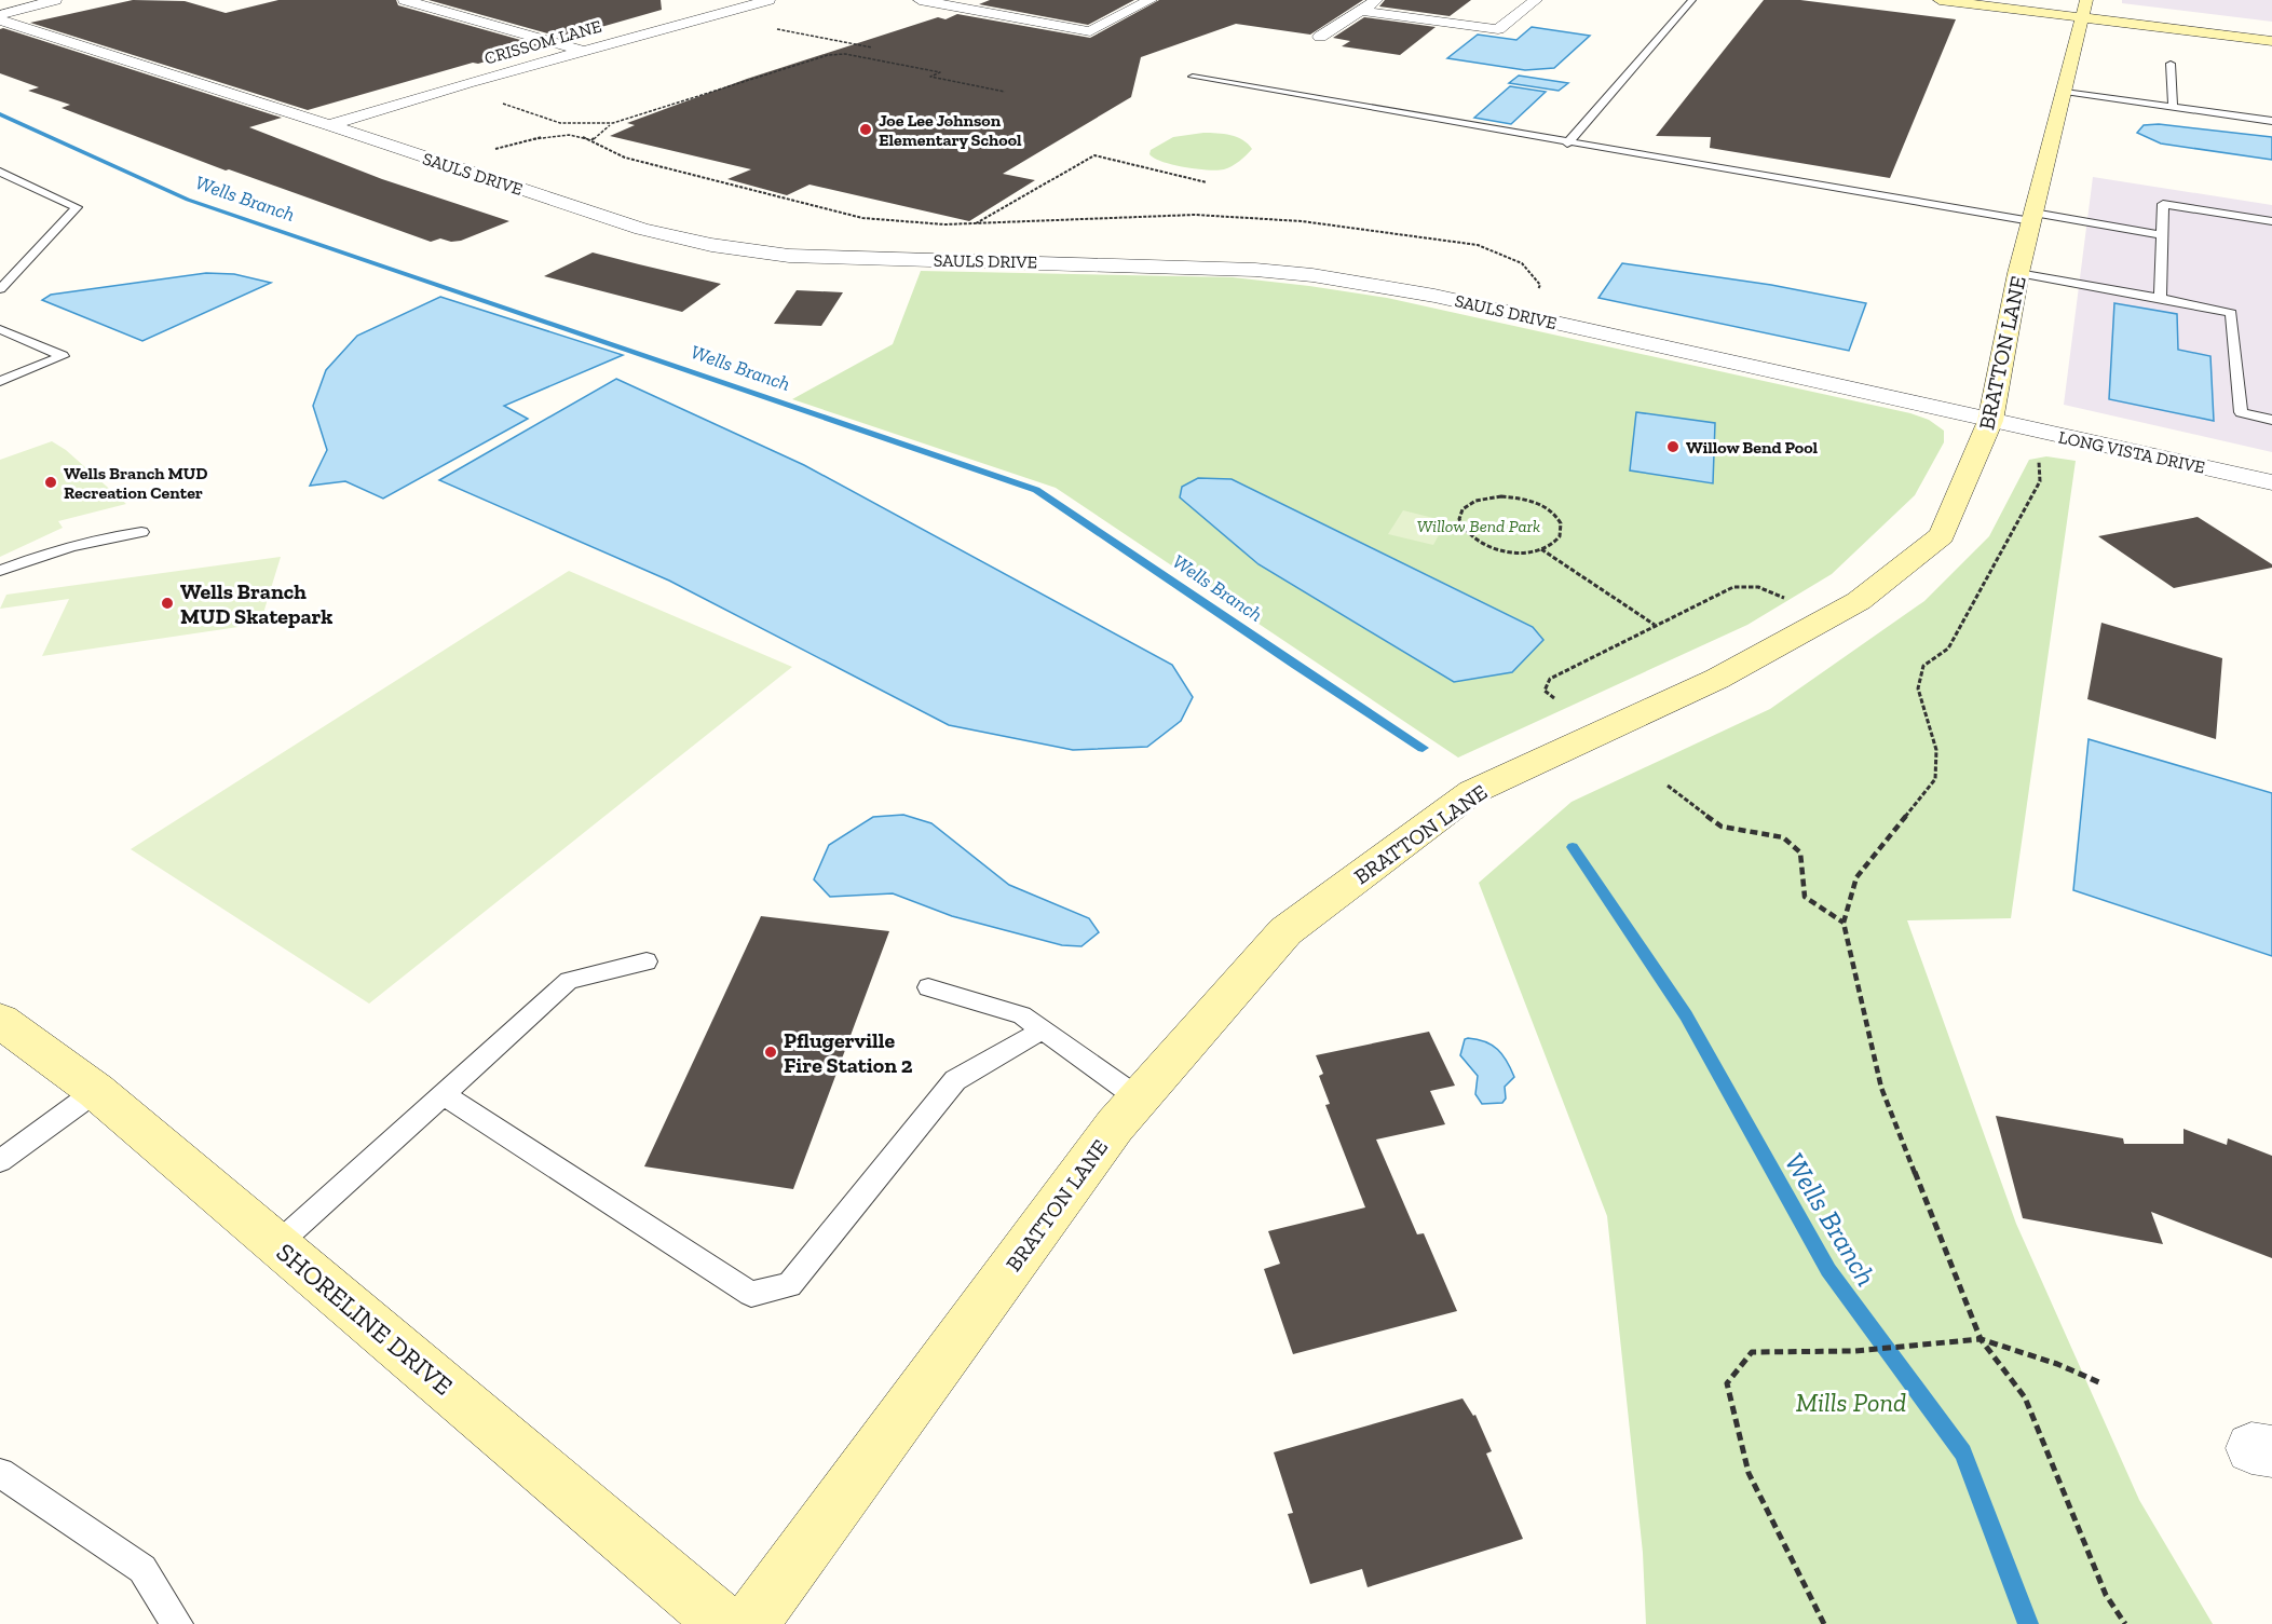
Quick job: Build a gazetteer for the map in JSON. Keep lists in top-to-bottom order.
{
  "streets": {
    "street": [
      "CRISSOM LANE",
      "SAULS DRIVE",
      "BRATTON LANE",
      "LONG VISTA DRIVE",
      "SHORELINE DRIVE"
    ]
  },
  "crossings": [
    ["CRISSOM LANE", "SAULS DRIVE"],
    ["SAULS DRIVE", "BRATTON LANE"],
    ["SAULS DRIVE", "LONG VISTA DRIVE"],
    ["BRATTON LANE", "LONG VISTA DRIVE"]
  ],
  "water": ["Wells Branch"],
  "parks": ["Willow Bend Park", "Mills Pond"],
  "places": [
    "Joe Lee Johnson Elementary School",
    "Willow Bend Pool",
    "Wells Branch MUD Recreation Center",
    "Wells Branch MUD Skatepark",
    "Pflugerville Fire Station 2"
  ]
}
